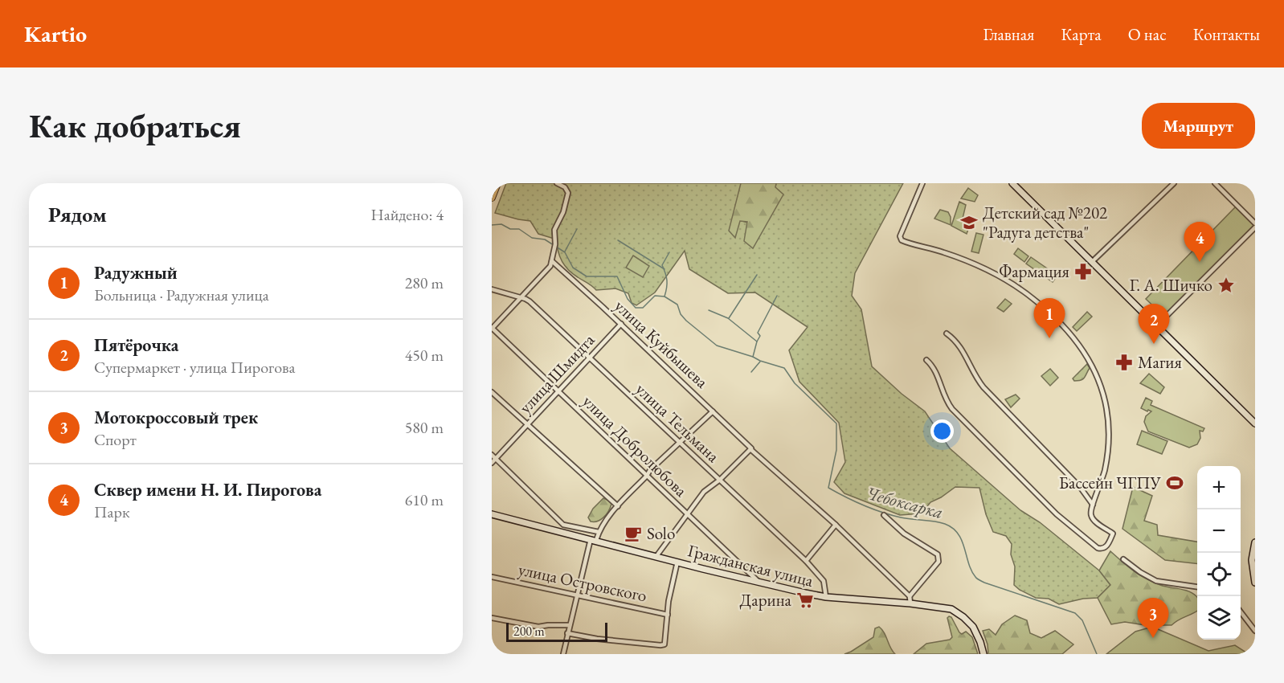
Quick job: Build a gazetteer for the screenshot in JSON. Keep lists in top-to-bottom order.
{
  "streets": {
    "main road": ["Гражданская улица"],
    "street": [
      "улица Куйбышева",
      "улица Шмидта",
      "улица Тельмана",
      "улица Добролюбова",
      "улица Островского"
    ]
  },
  "crossings": [
    ["улица Куйбышева", "улица Шмидта"],
    ["улица Шмидта", "улица Тельмана"],
    ["улица Шмидта", "улица Добролюбова"],
    ["улица Тельмана", "Гражданская улица"],
    ["улица Добролюбова", "Гражданская улица"]
  ],
  "water": ["Чебоксарка"],
  "places": {
    "school or university": ["Детский сад №202 \"Радуга детства\""],
    "pharmacy": ["Фармация", "Магия"],
    "place": ["Г. А. Шичко"],
    "sports": ["Бассейн ЧГПУ"],
    "cafe": ["Solo"],
    "supermarket": ["Дарина"]
  },
  "scale_bar": "200 m",
  "page": {
    "header": "Kartio",
    "nav": [
      "Главная",
      "Карта",
      "О нас",
      "Контакты"
    ],
    "buttons": "Маршрут",
    "title": "Как добраться",
    "heading": ["Рядом", "Найдено: 4"],
    "pins": [
      "4",
      "1",
      "2",
      "3"
    ],
    "list": [
      {
        "mark": "1",
        "name": "Радужный",
        "note": "Больница · Радужная улица",
        "value": "280 m"
      },
      {
        "mark": "2",
        "name": "Пятёрочка",
        "note": "Супермаркет · улица Пирогова",
        "value": "450 m"
      },
      {
        "mark": "3",
        "name": "Мотокроссовый трек",
        "note": "Спорт",
        "value": "580 m"
      },
      {
        "mark": "4",
        "name": "Сквер имени Н. И. Пирогова",
        "note": "Парк",
        "value": "610 m"
      }
    ],
    "map_buttons": ["+", "−"],
    "scale": "200 m"
  }
}
